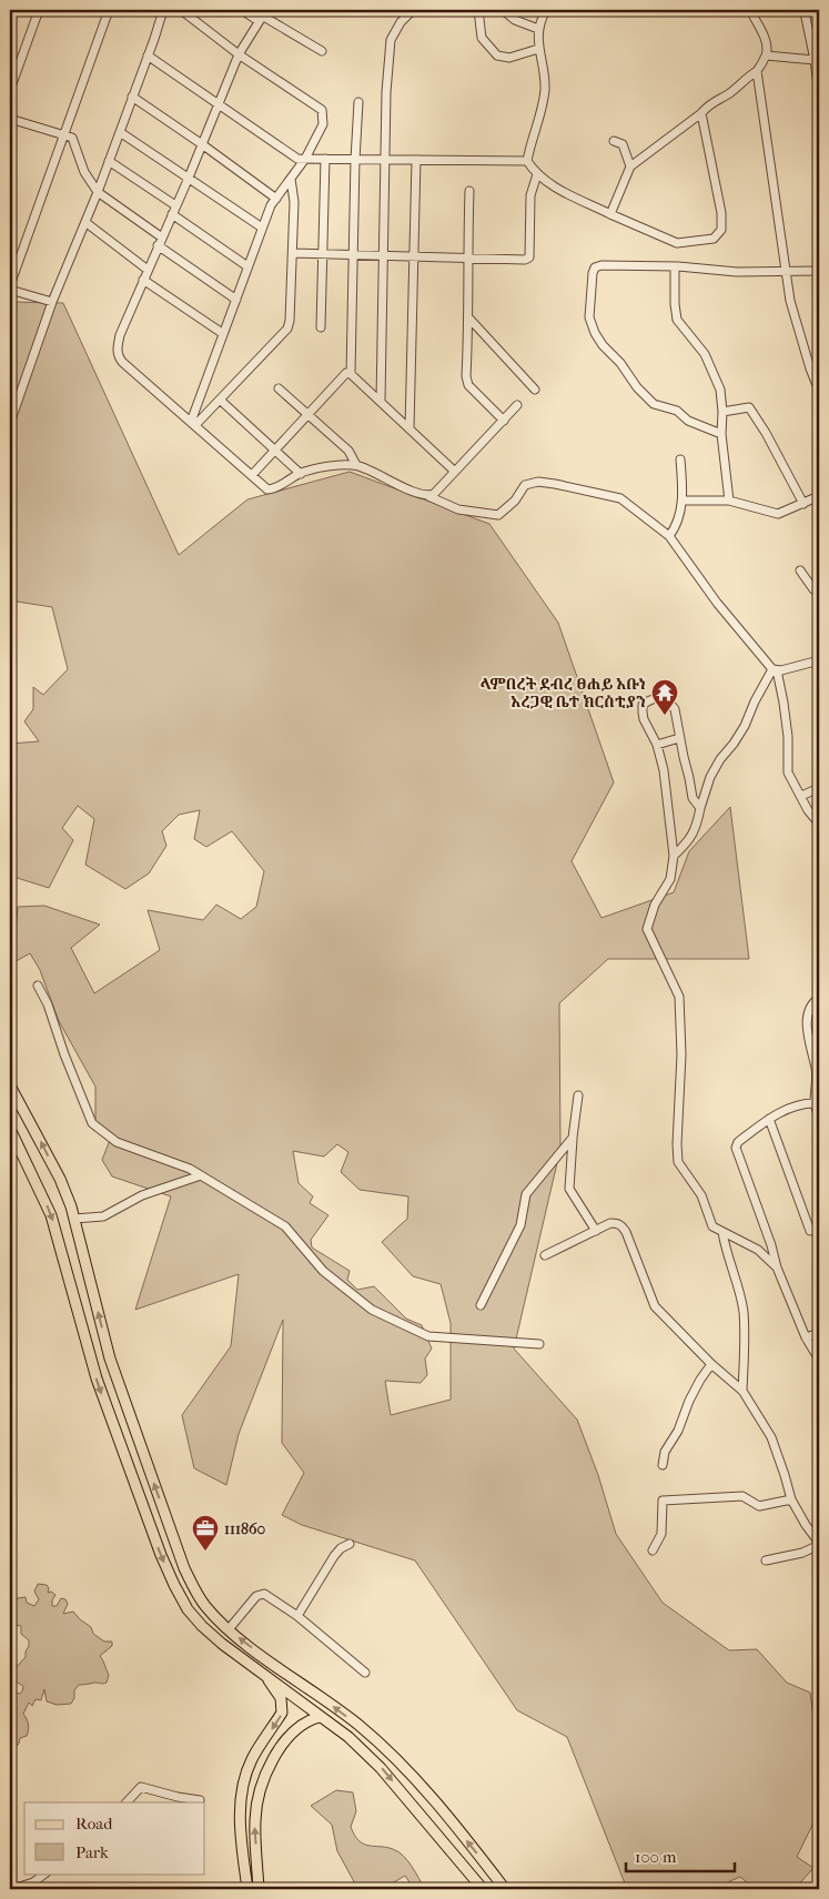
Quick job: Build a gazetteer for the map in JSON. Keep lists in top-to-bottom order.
{
  "places": {
    "temple": ["ላምበረት ደብረ ፀሐይ አቡነ አረጋዊ ቤተ ክርስቲያን"],
    "office": ["111860"]
  },
  "legend": ["Road", "Park"],
  "scale_bar": "100 m"
}
